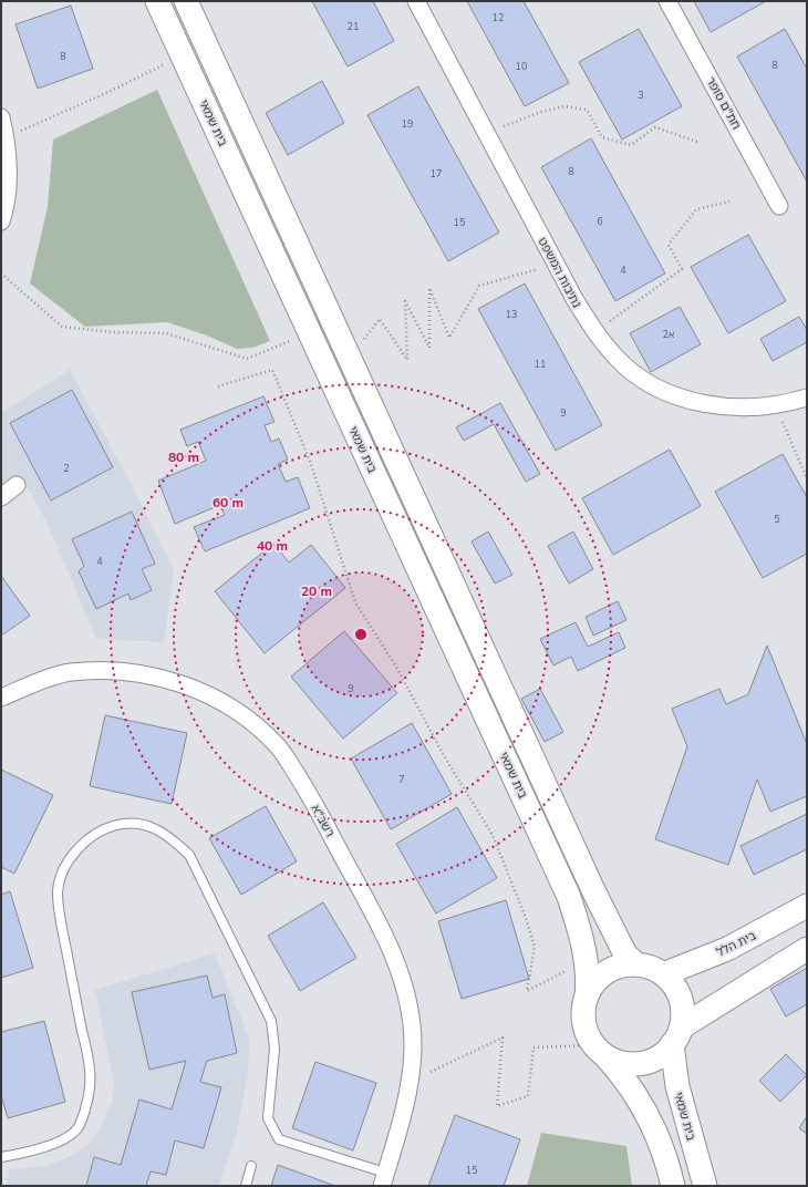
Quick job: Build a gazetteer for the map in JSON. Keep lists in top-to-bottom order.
{
  "streets": {
    "street": [
      "חת\"ם סופר",
      "בית שמאי",
      "נתיבות המשפט",
      "רשב\"א",
      "בית הלל"
    ]
  },
  "crossings": [
    ["בית שמאי", "בית הלל"]
  ],
  "house_numbers": [
    "12",
    "21",
    "8",
    "8",
    "10",
    "3",
    "19",
    "8",
    "17",
    "6",
    "15",
    "4",
    "13",
    "2א",
    "11",
    "9",
    "2",
    "5",
    "4",
    "9",
    "7",
    "15"
  ],
  "rings": [
    "80 m",
    "60 m",
    "40 m",
    "20 m"
  ]
}
